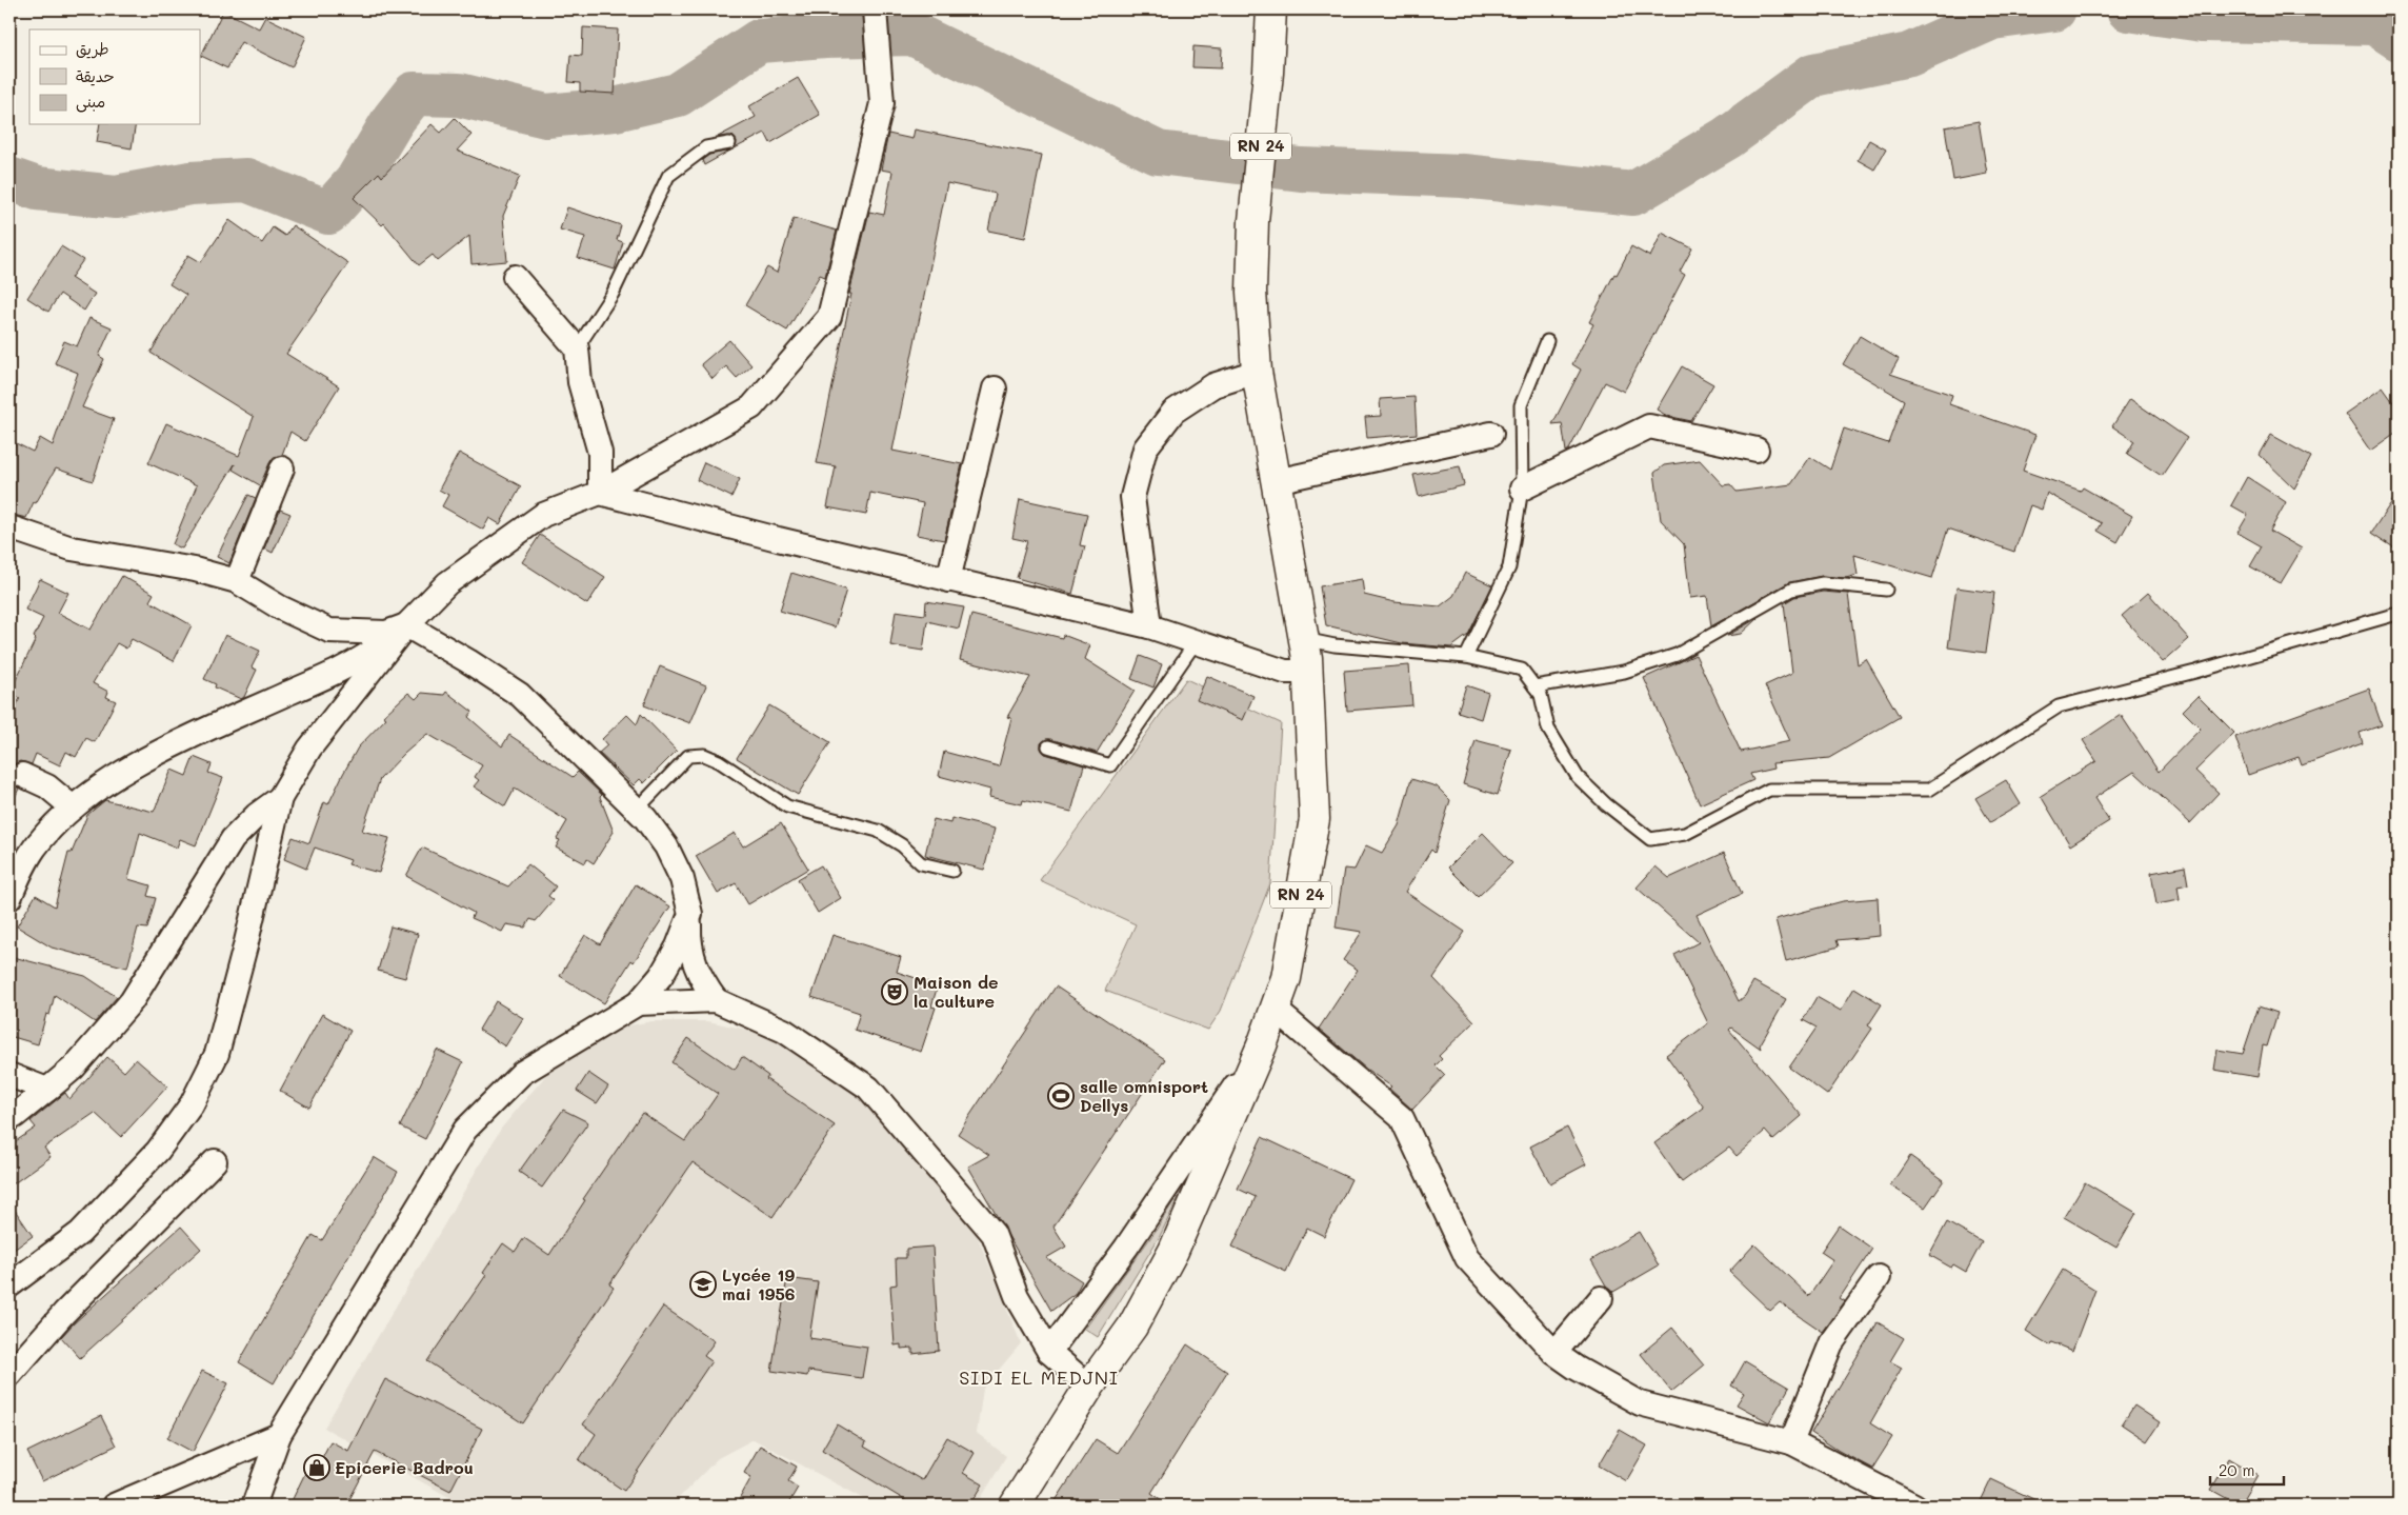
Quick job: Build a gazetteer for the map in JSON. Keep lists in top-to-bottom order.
{
  "streets": {
    "main road": ["RN 24"]
  },
  "districts": ["SIDI EL MEDJNI"],
  "places": {
    "theatre": ["Maison de la culture"],
    "sports": ["salle omnisport Dellys"],
    "school or university": ["Lycée 19 mai 1956"],
    "shop": ["Epicerie Badrou"]
  },
  "legend": ["طريق", "حديقة", "مبنى"],
  "scale_bar": "20 m"
}
